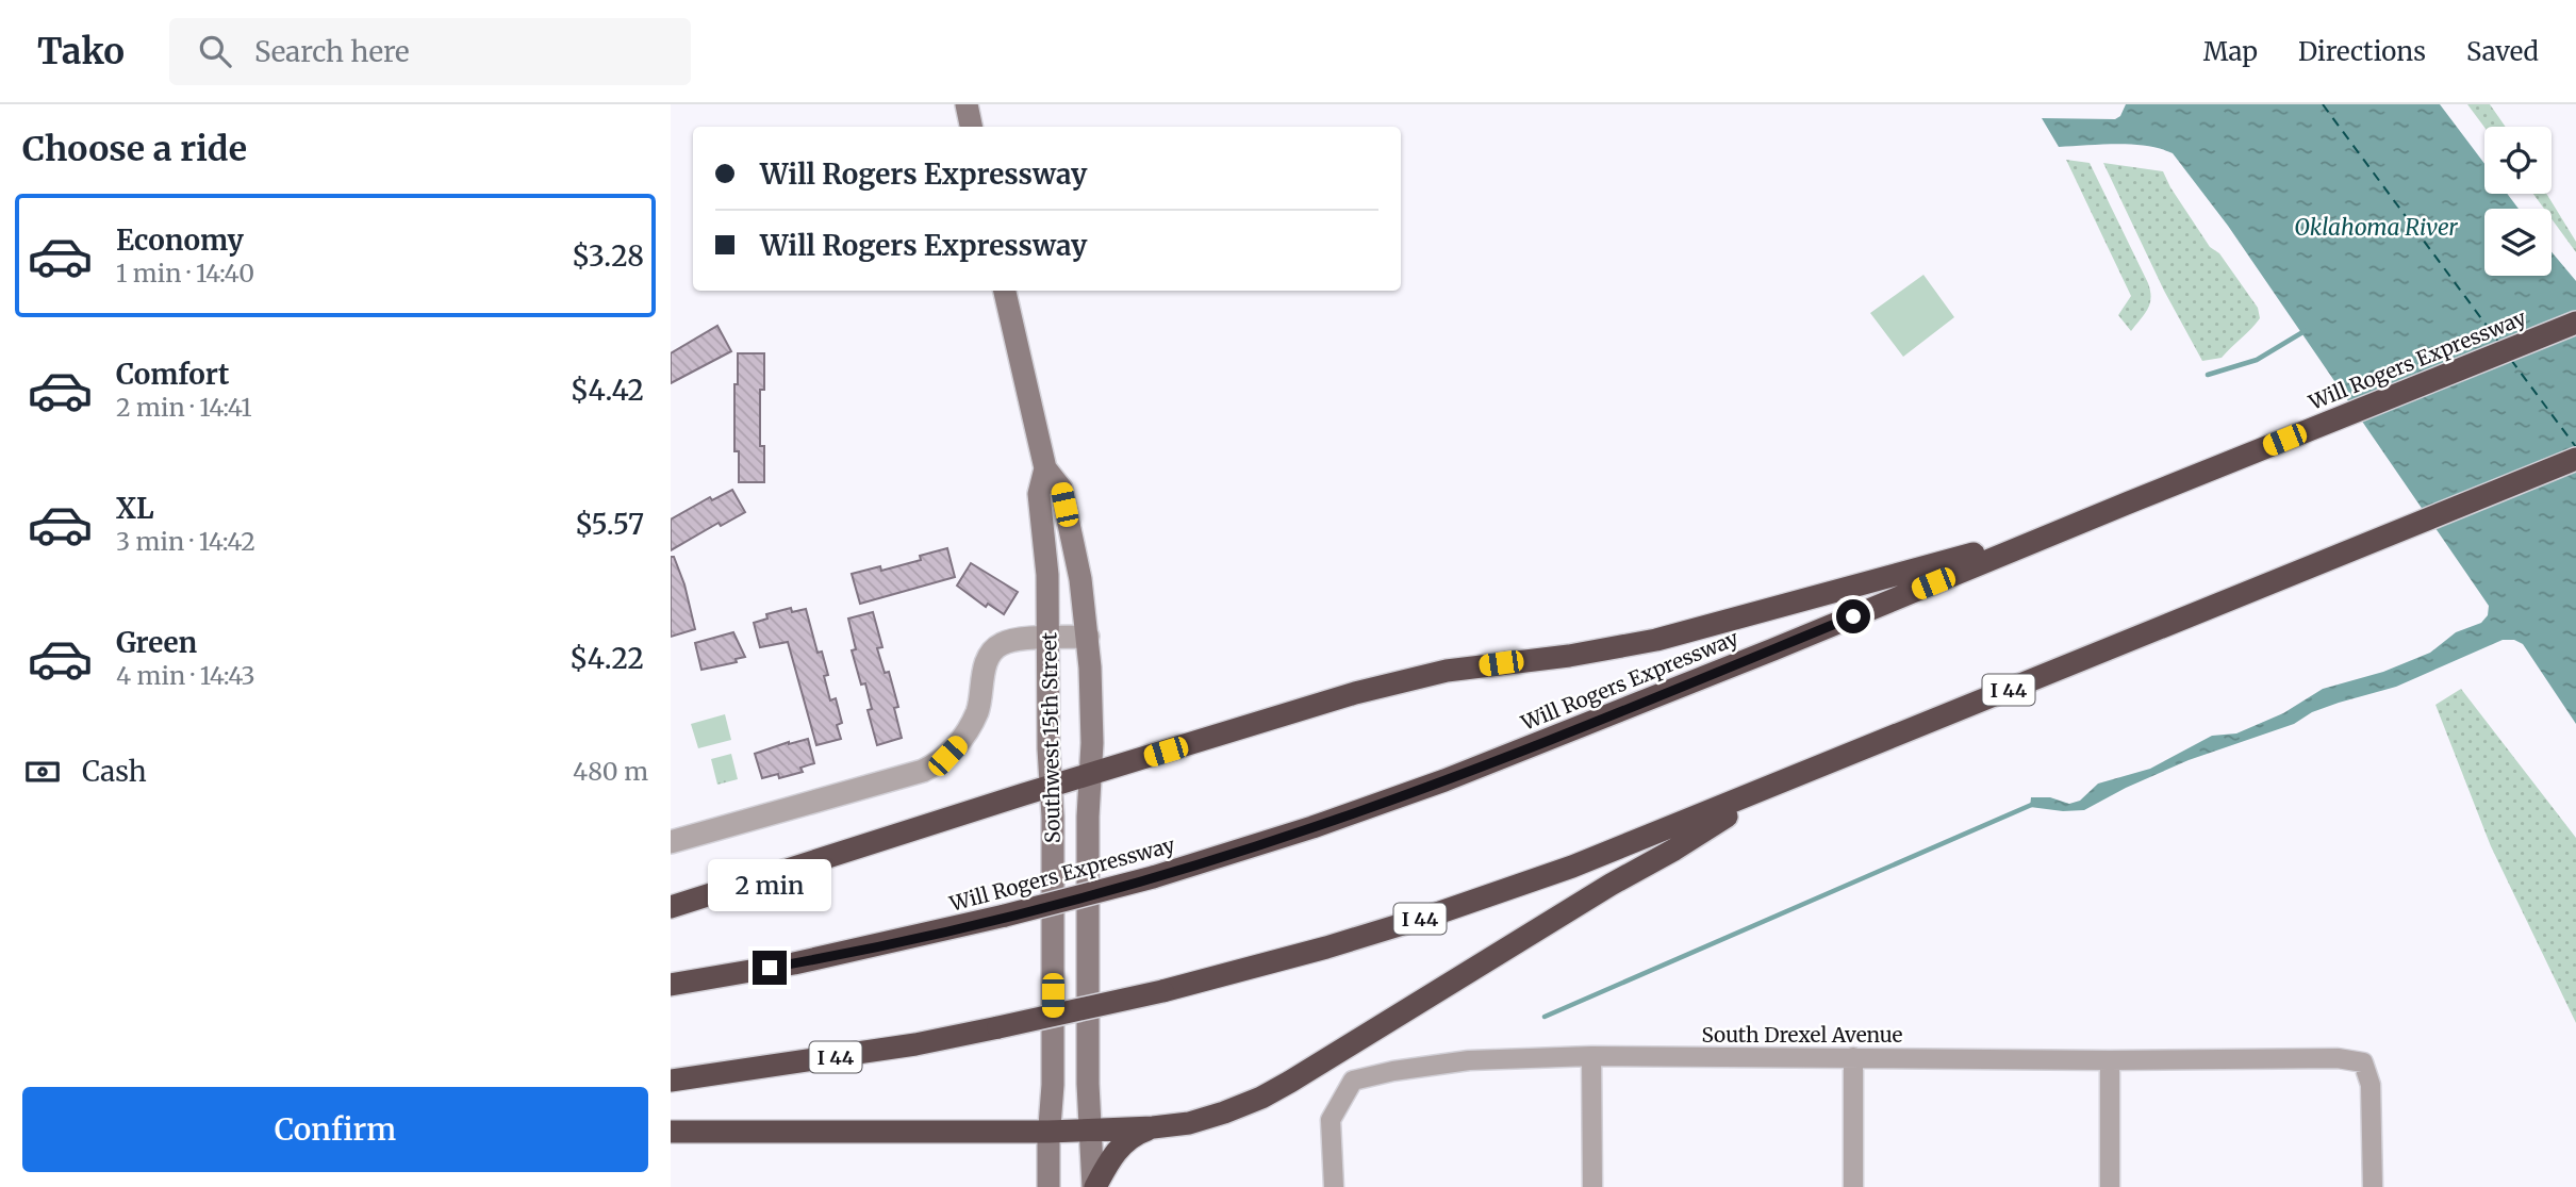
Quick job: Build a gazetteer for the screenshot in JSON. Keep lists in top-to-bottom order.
{
  "streets": {
    "highway": ["Will Rogers Expressway", "I 44"],
    "main road": ["Southwest 15th Street"],
    "street": ["South Drexel Avenue"]
  },
  "water": ["Oklahoma River"],
  "page": {
    "header": "Tako",
    "search": "Search here",
    "nav": ["Map", "Directions", "Saved"],
    "heading": "Choose a ride",
    "banner": ["Will Rogers Expressway", "Will Rogers Expressway"],
    "list": [
      {
        "name": "Economy",
        "note": "1 min · 14:40",
        "value": "$3.28"
      },
      {
        "name": "Comfort",
        "note": "2 min · 14:41",
        "value": "$4.42"
      },
      {
        "name": "XL",
        "note": "3 min · 14:42",
        "value": "$5.57"
      },
      {
        "name": "Green",
        "note": "4 min · 14:43",
        "value": "$4.22"
      }
    ],
    "pay": ["Cash", "480 m"],
    "bubble": "2 min",
    "buttons": "Confirm"
  }
}
